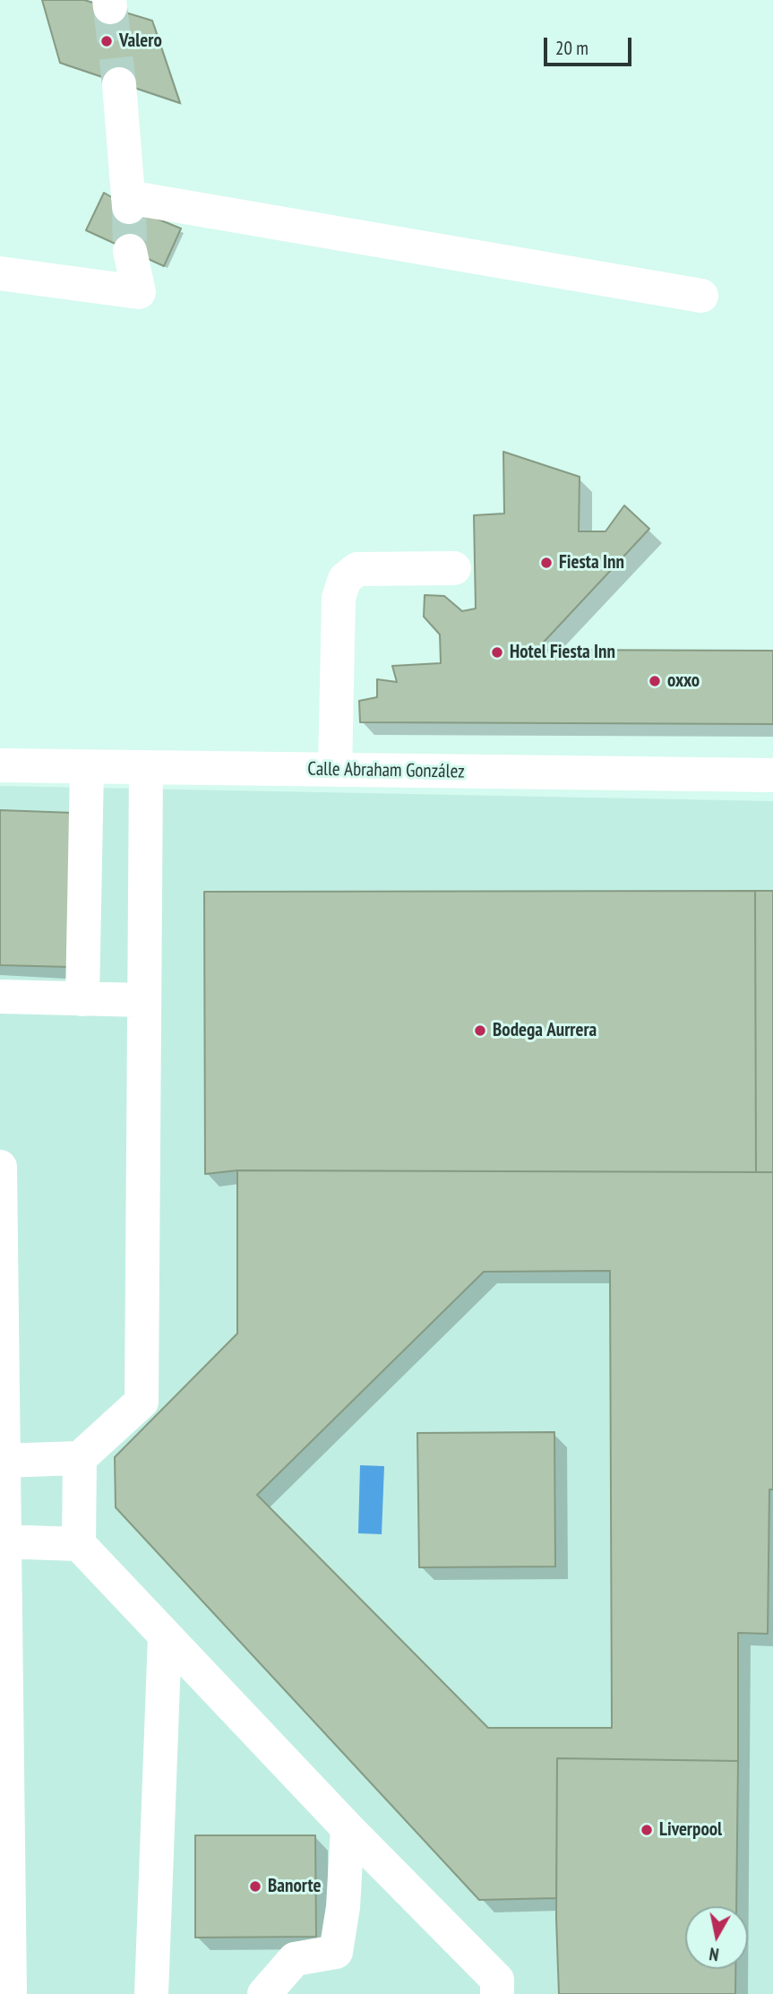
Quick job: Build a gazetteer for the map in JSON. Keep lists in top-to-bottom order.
{
  "streets": {
    "street": ["Calle Abraham González"]
  },
  "places": [
    "Valero",
    "Fiesta Inn",
    "Hotel Fiesta Inn",
    "oxxo",
    "Bodega Aurrera",
    "Liverpool",
    "Banorte"
  ],
  "scale_bar": "20 m",
  "north": "bottom"
}
